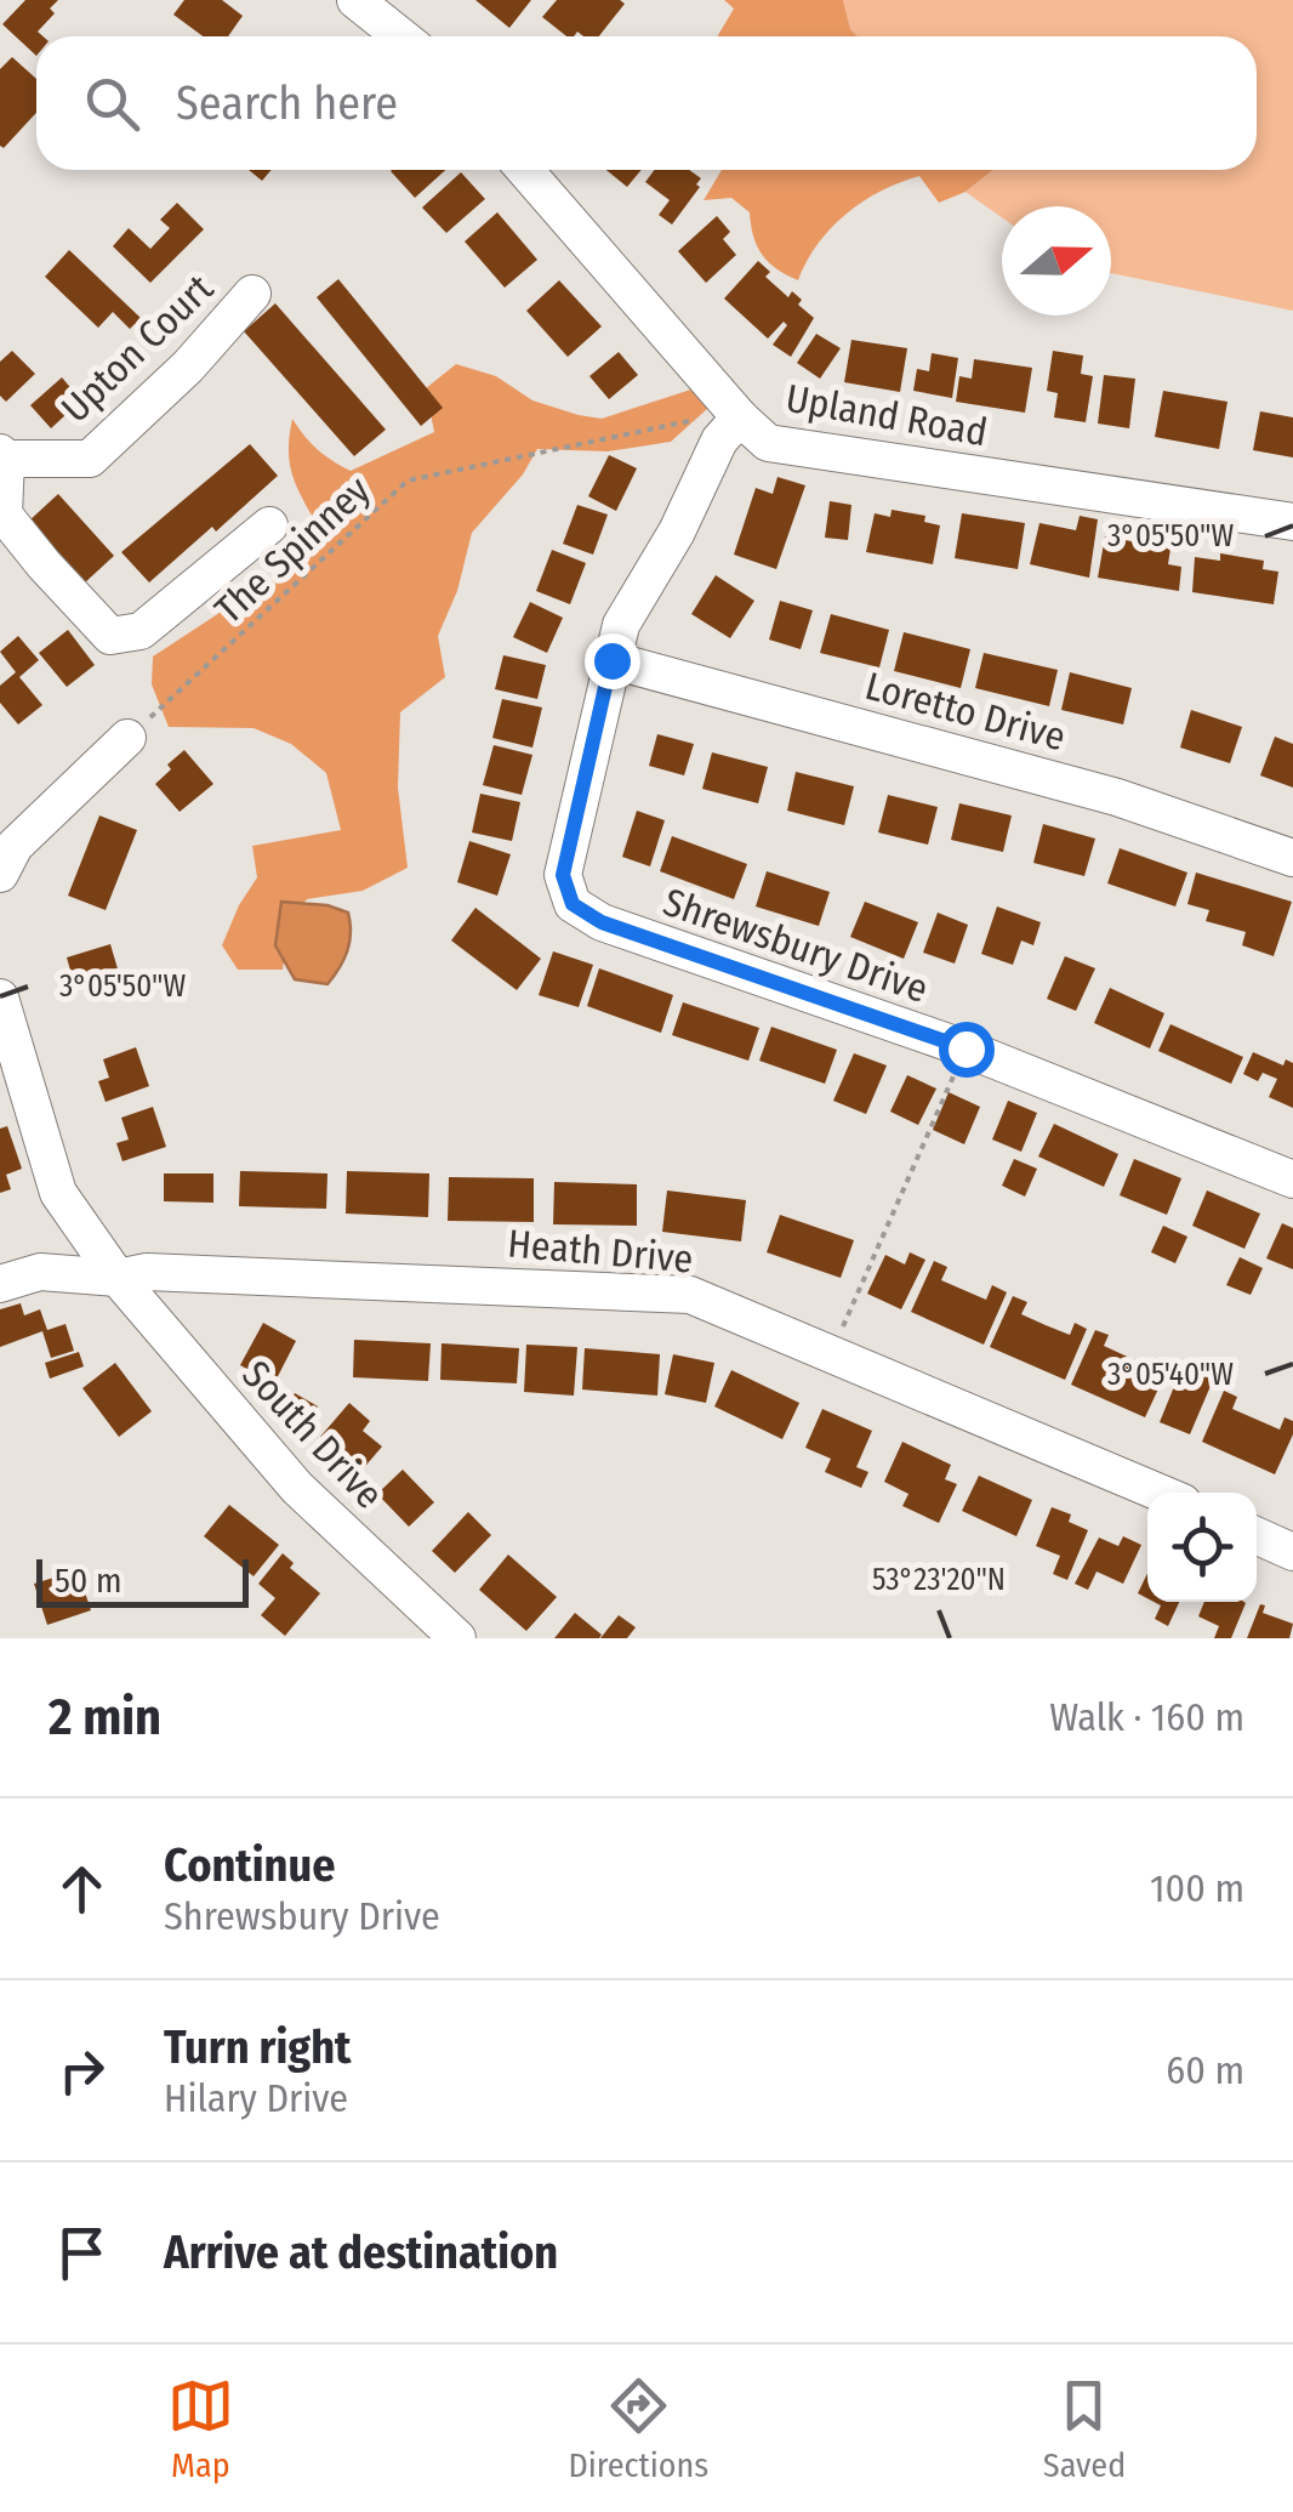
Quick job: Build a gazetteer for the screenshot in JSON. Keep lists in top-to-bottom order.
{
  "streets": {
    "street": [
      "Upton Court",
      "Upland Road",
      "Loretto Drive",
      "Shrewsbury Drive",
      "Heath Drive",
      "South Drive"
    ],
    "path": ["The Spinney"]
  },
  "crossings": [
    ["Upland Road", "The Spinney"],
    ["Loretto Drive", "Shrewsbury Drive"],
    ["Heath Drive", "South Drive"]
  ],
  "scale_bar": "50 m",
  "north": "right",
  "page": {
    "search": "Search here",
    "scale": "50 m",
    "heading": ["2 min", "Walk · 160 m"],
    "list": [
      ["Continue", "Shrewsbury Drive", "100 m"],
      ["Turn right", "Hilary Drive", "60 m"],
      "Arrive at destination"
    ],
    "nav": ["Map", "Directions", "Saved"]
  },
  "coordinates": ["3°05'50\"W", "3°05'40\"W", "53°23'20\"N"]
}
